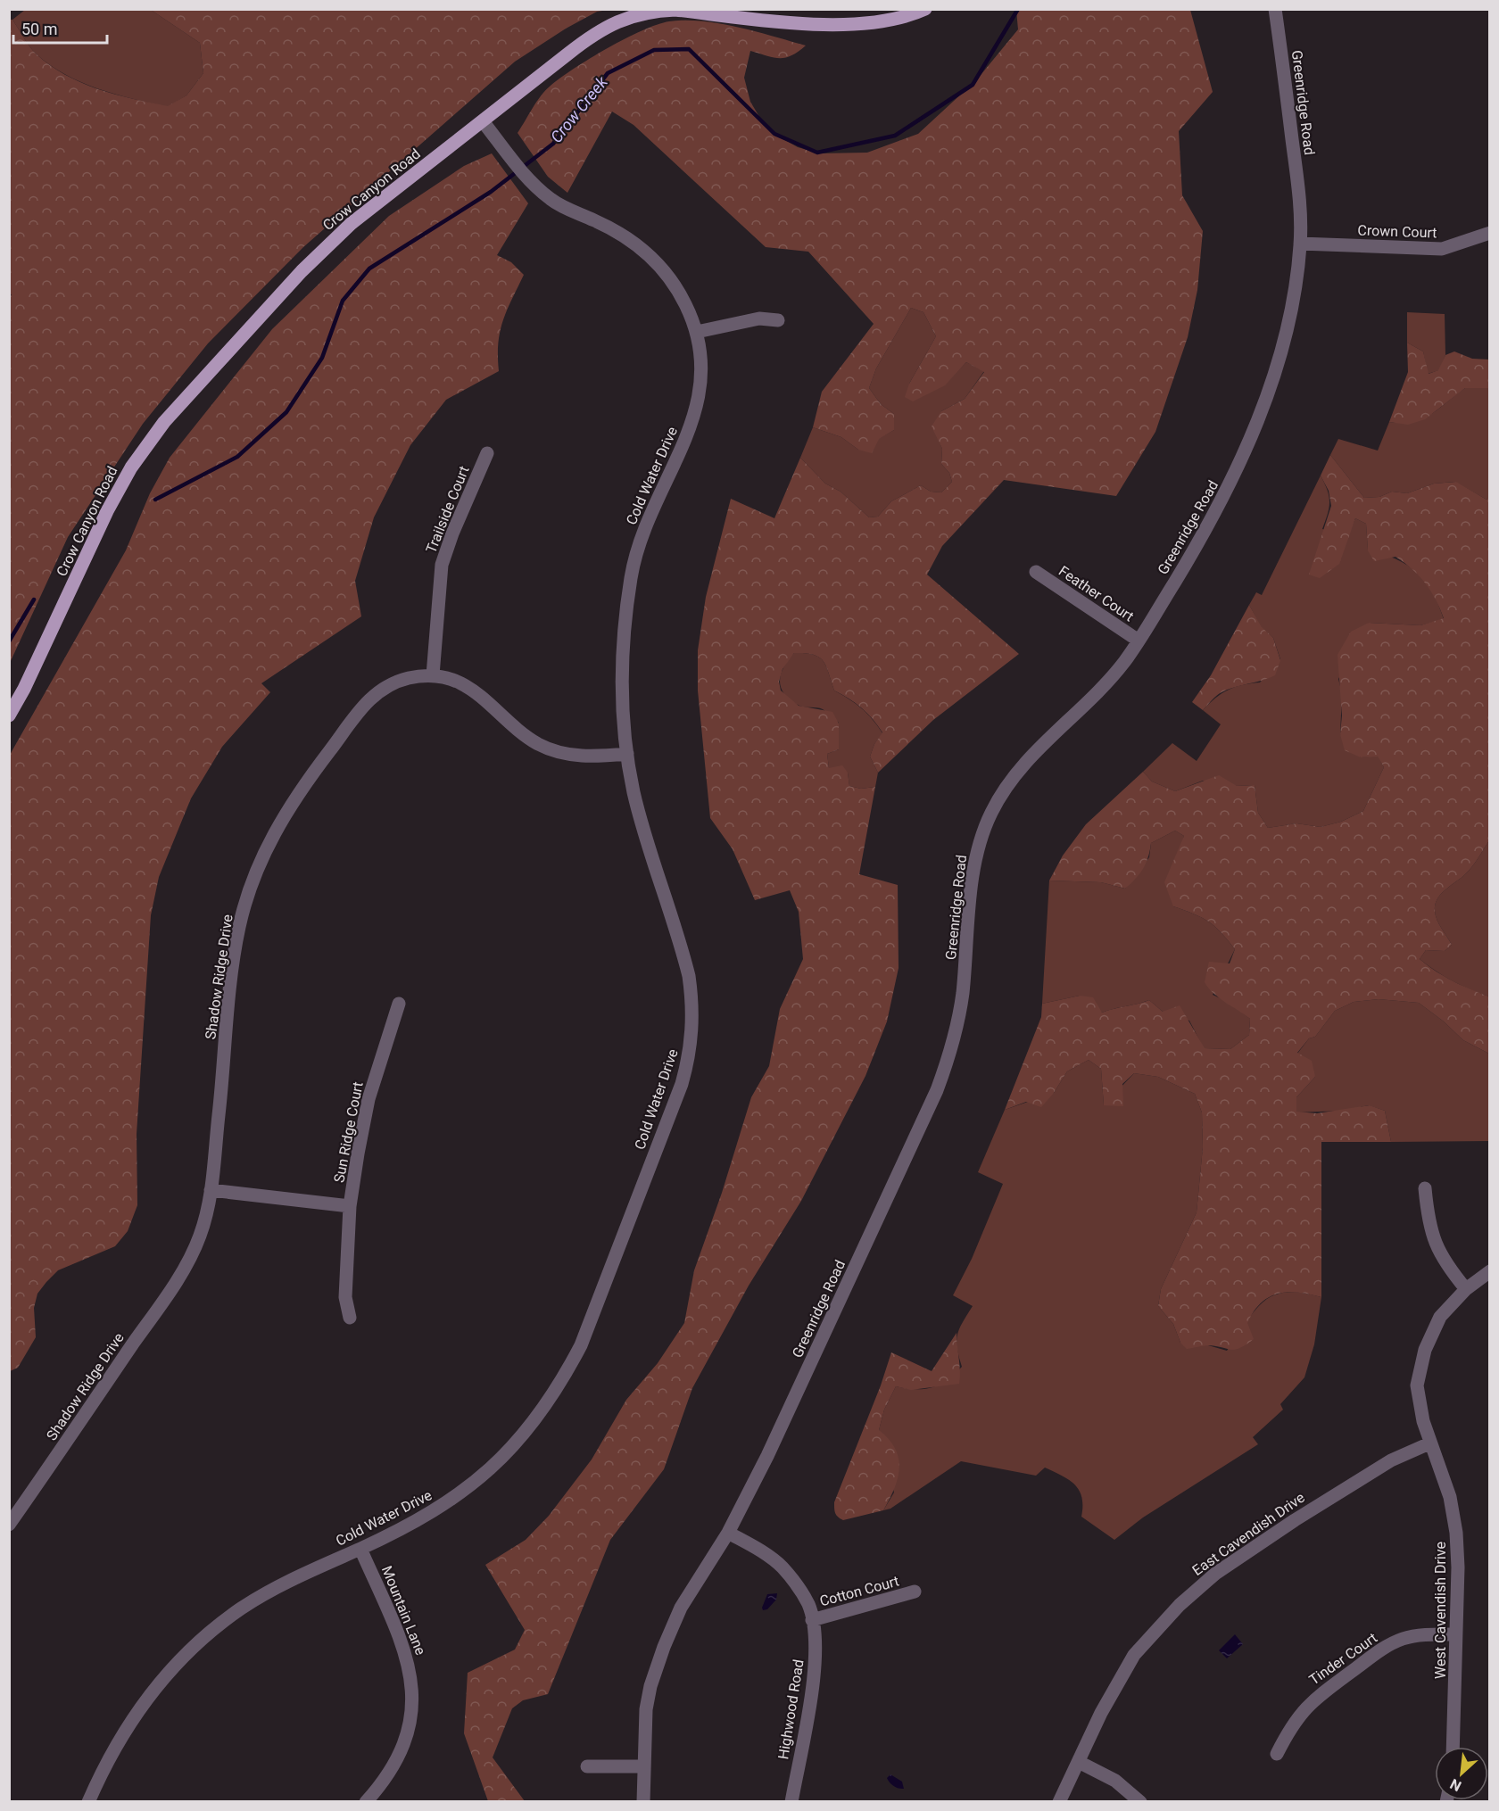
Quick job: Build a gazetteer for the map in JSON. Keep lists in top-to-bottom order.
{
  "streets": {
    "main road": ["Crow Canyon Road"],
    "street": [
      "Greenridge Road",
      "Crown Court",
      "Cold Water Drive",
      "Trailside Court",
      "Feather Court",
      "Shadow Ridge Drive",
      "Sun Ridge Court",
      "East Cavendish Drive",
      "Cotton Court",
      "Mountain Lane",
      "West Cavendish Drive",
      "Tinder Court",
      "Highwood Road"
    ]
  },
  "crossings": [
    ["Greenridge Road", "Crown Court"],
    ["Greenridge Road", "Feather Court"],
    ["Greenridge Road", "Highwood Road"],
    ["Crow Canyon Road", "Cold Water Drive"],
    ["Cold Water Drive", "Shadow Ridge Drive"],
    ["Cold Water Drive", "Mountain Lane"],
    ["Trailside Court", "Shadow Ridge Drive"],
    ["Shadow Ridge Drive", "Sun Ridge Court"],
    ["East Cavendish Drive", "West Cavendish Drive"],
    ["Cotton Court", "Highwood Road"],
    ["West Cavendish Drive", "Tinder Court"]
  ],
  "water": ["Crow Creek"],
  "scale_bar": "50 m",
  "north": "bottom left"
}
